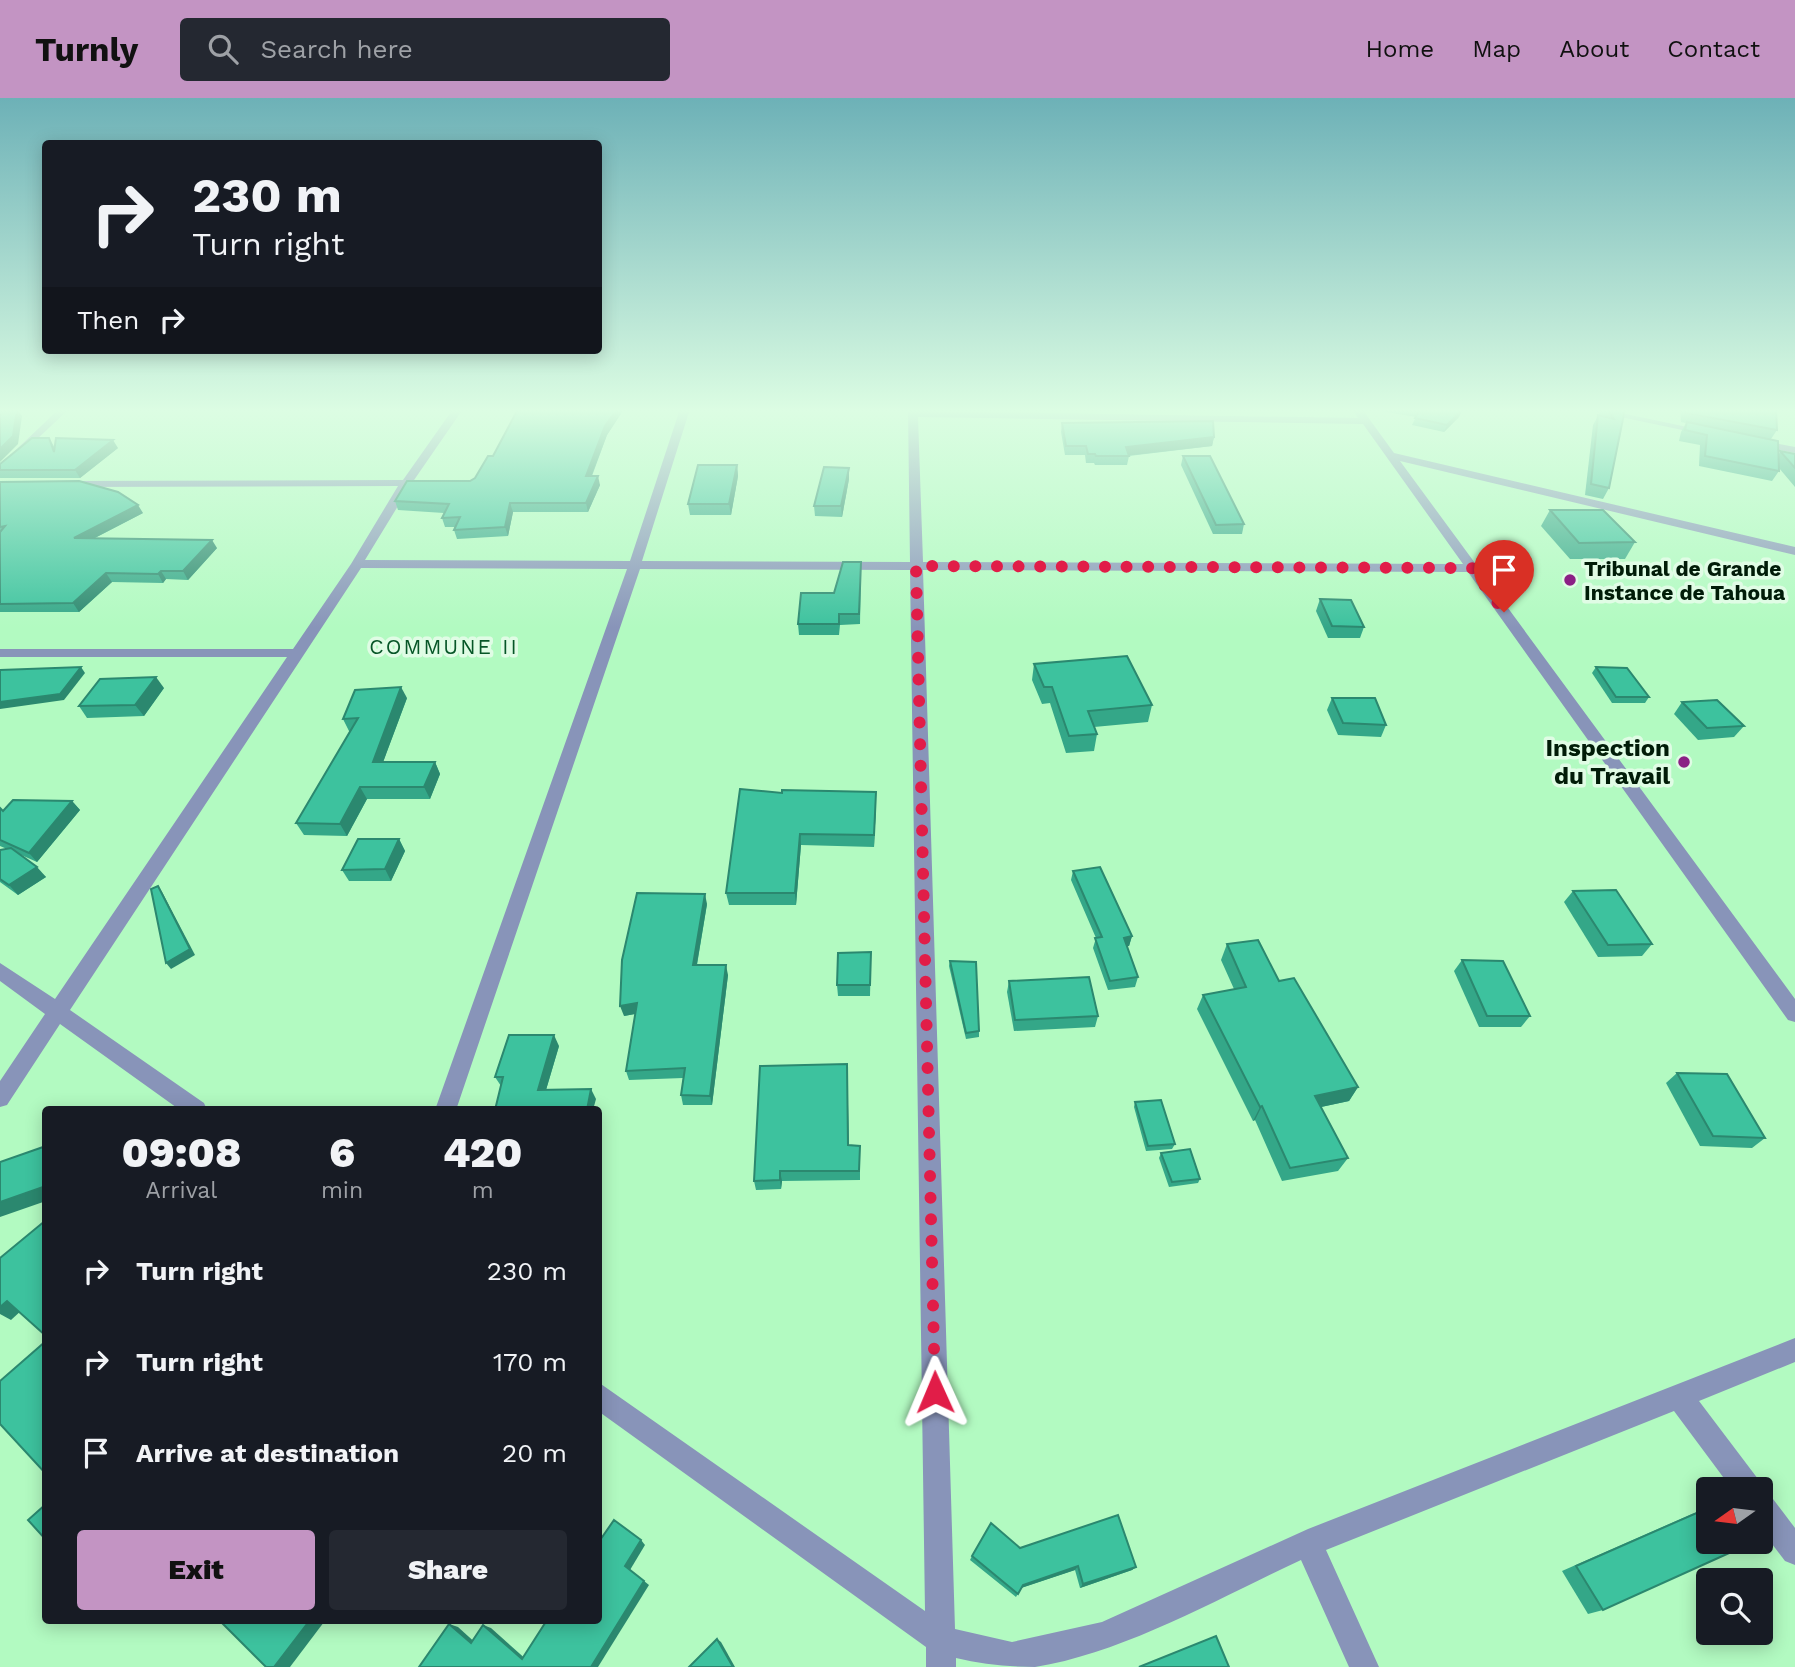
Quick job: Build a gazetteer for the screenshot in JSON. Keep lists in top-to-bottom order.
{
  "districts": ["COMMUNE II"],
  "places": ["Tribunal de Grande Instance de Tahoua", "Inspection du Travail"],
  "north": "left",
  "page": {
    "header": "Turnly",
    "search": "Search here",
    "nav": [
      "Home",
      "Map",
      "About",
      "Contact"
    ],
    "turn": ["230 m", "Turn right"],
    "then": "Then",
    "eta": [
      "09:08",
      "Arrival",
      "6",
      "min",
      "420",
      "m"
    ],
    "list": [
      {
        "name": "Turn right",
        "value": "230 m"
      },
      {
        "name": "Turn right",
        "value": "170 m"
      },
      {
        "name": "Arrive at destination",
        "value": "20 m"
      }
    ],
    "buttons": ["Exit", "Share"]
  }
}
